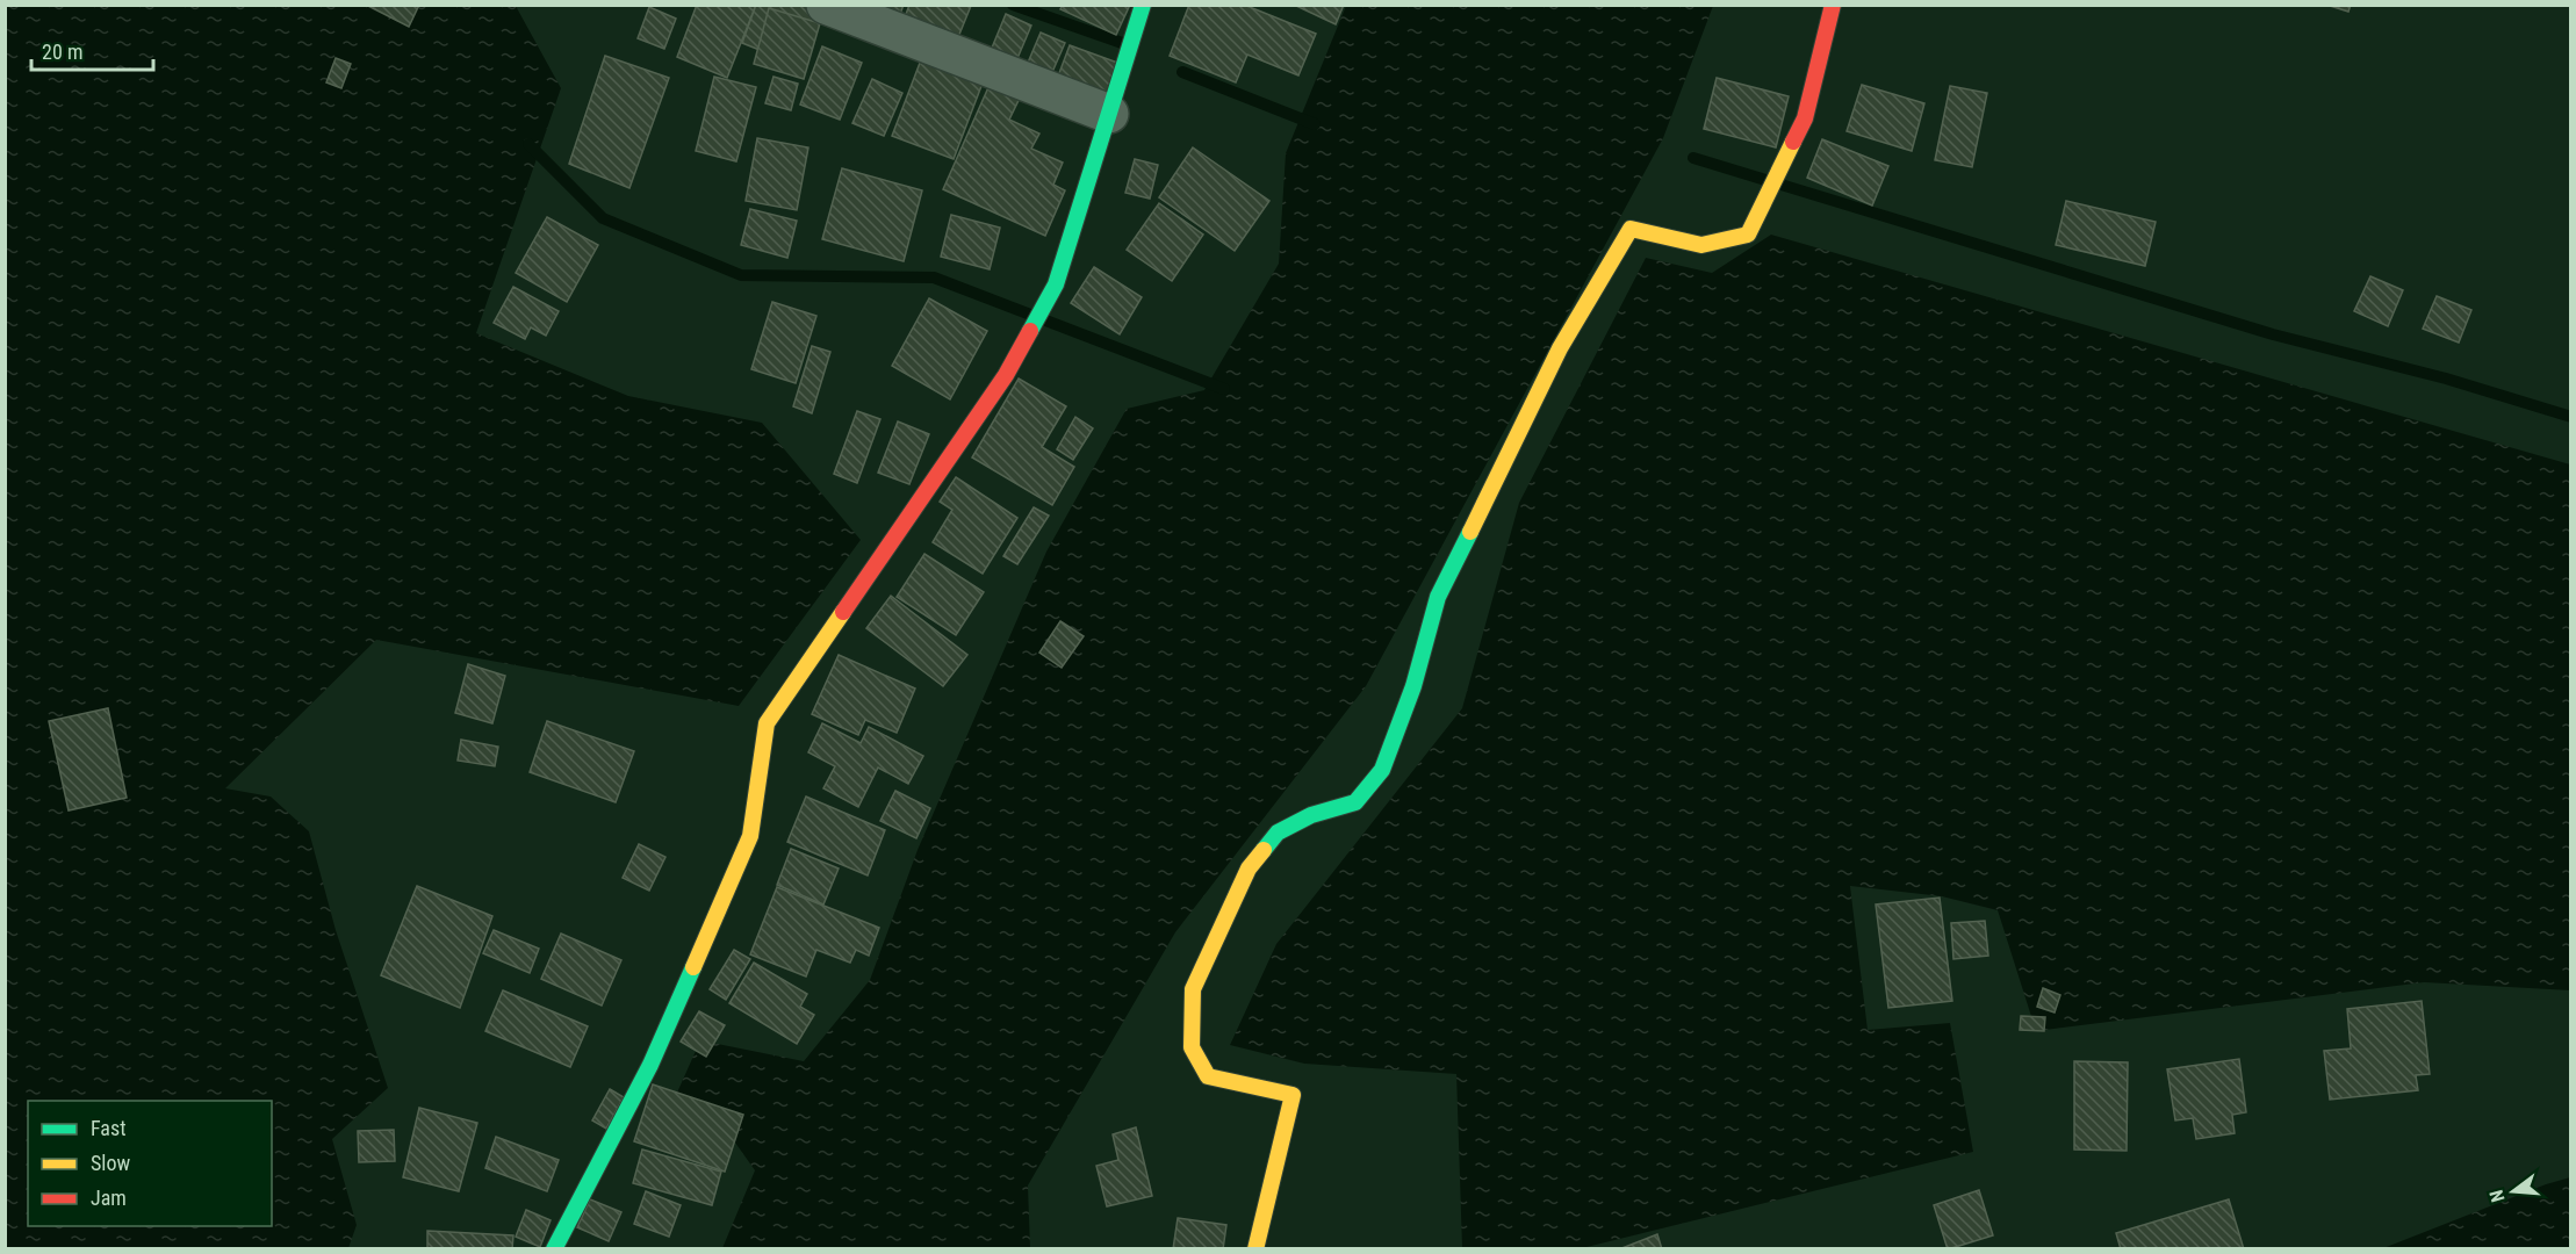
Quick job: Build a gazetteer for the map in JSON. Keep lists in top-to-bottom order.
{
  "legend": ["Fast", "Slow", "Jam"],
  "scale_bar": "20 m",
  "north": "left"
}
